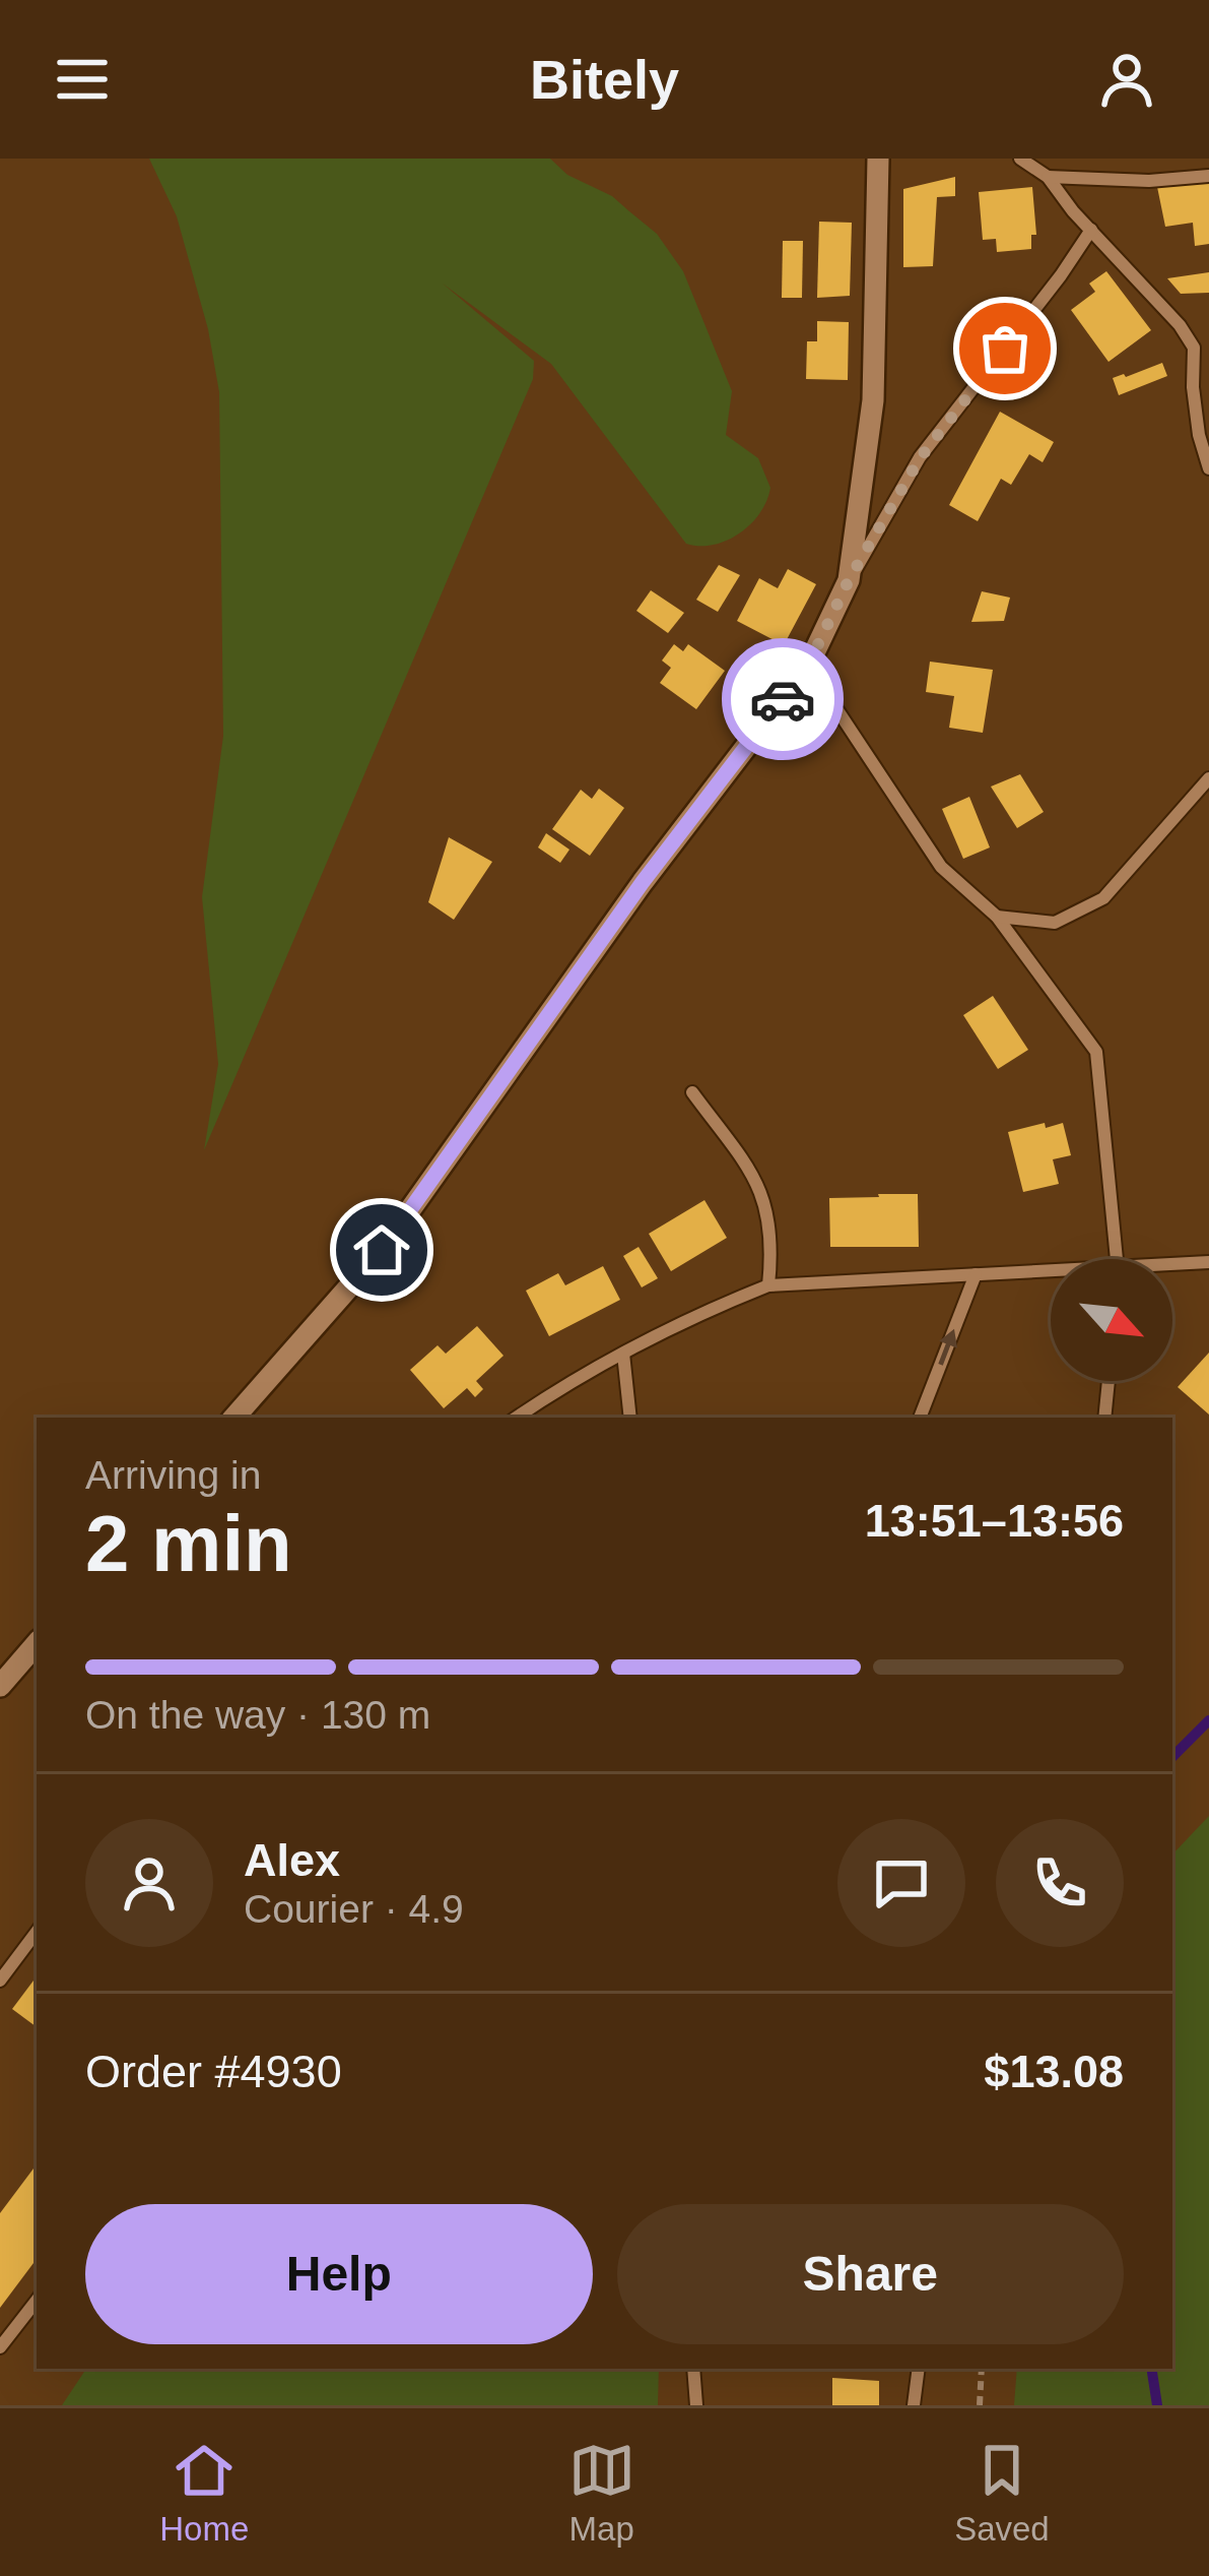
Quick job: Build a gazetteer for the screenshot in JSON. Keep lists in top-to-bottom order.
{
  "north": "bottom right",
  "page": {
    "header": "Bitely",
    "heading": ["2 min", "Arriving in", "13:51–13:56"],
    "panel": [
      "Alex",
      "Courier · 4.9",
      "Order #4930",
      "$13.08"
    ],
    "bar": "On the way · 130 m",
    "buttons": ["Help", "Share"],
    "tabs": ["Home", "Map", "Saved"]
  }
}
